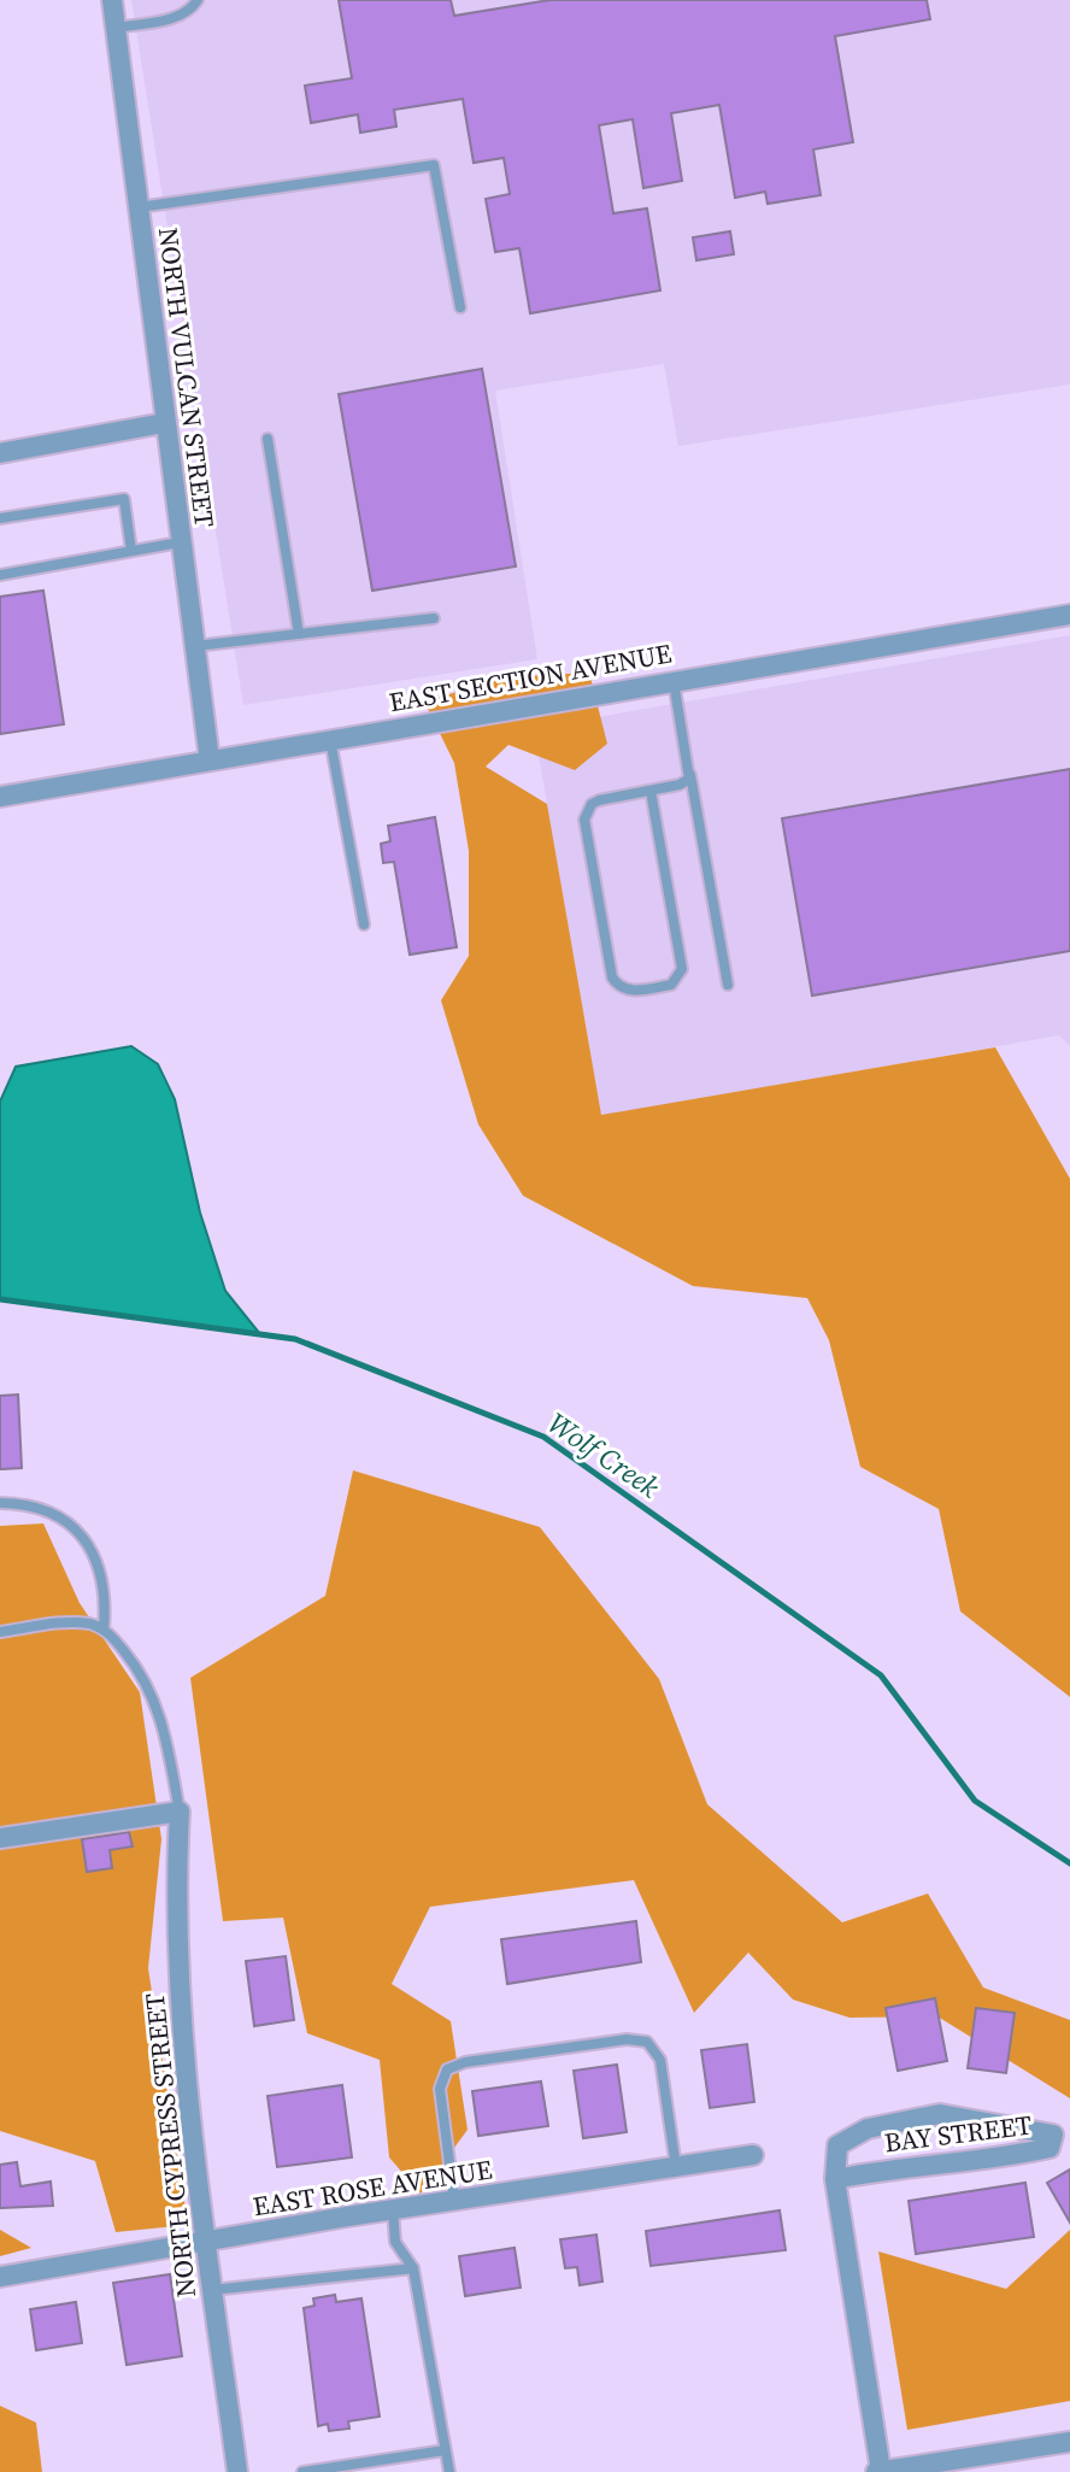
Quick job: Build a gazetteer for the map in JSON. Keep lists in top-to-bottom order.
{
  "streets": {
    "street": [
      "NORTH VULCAN STREET",
      "EAST SECTION AVENUE",
      "BAY STREET",
      "NORTH CYPRESS STREET",
      "EAST ROSE AVENUE"
    ]
  },
  "crossings": [
    ["NORTH VULCAN STREET", "EAST SECTION AVENUE"],
    ["NORTH CYPRESS STREET", "EAST ROSE AVENUE"]
  ],
  "water": ["Wolf Creek"]
}
